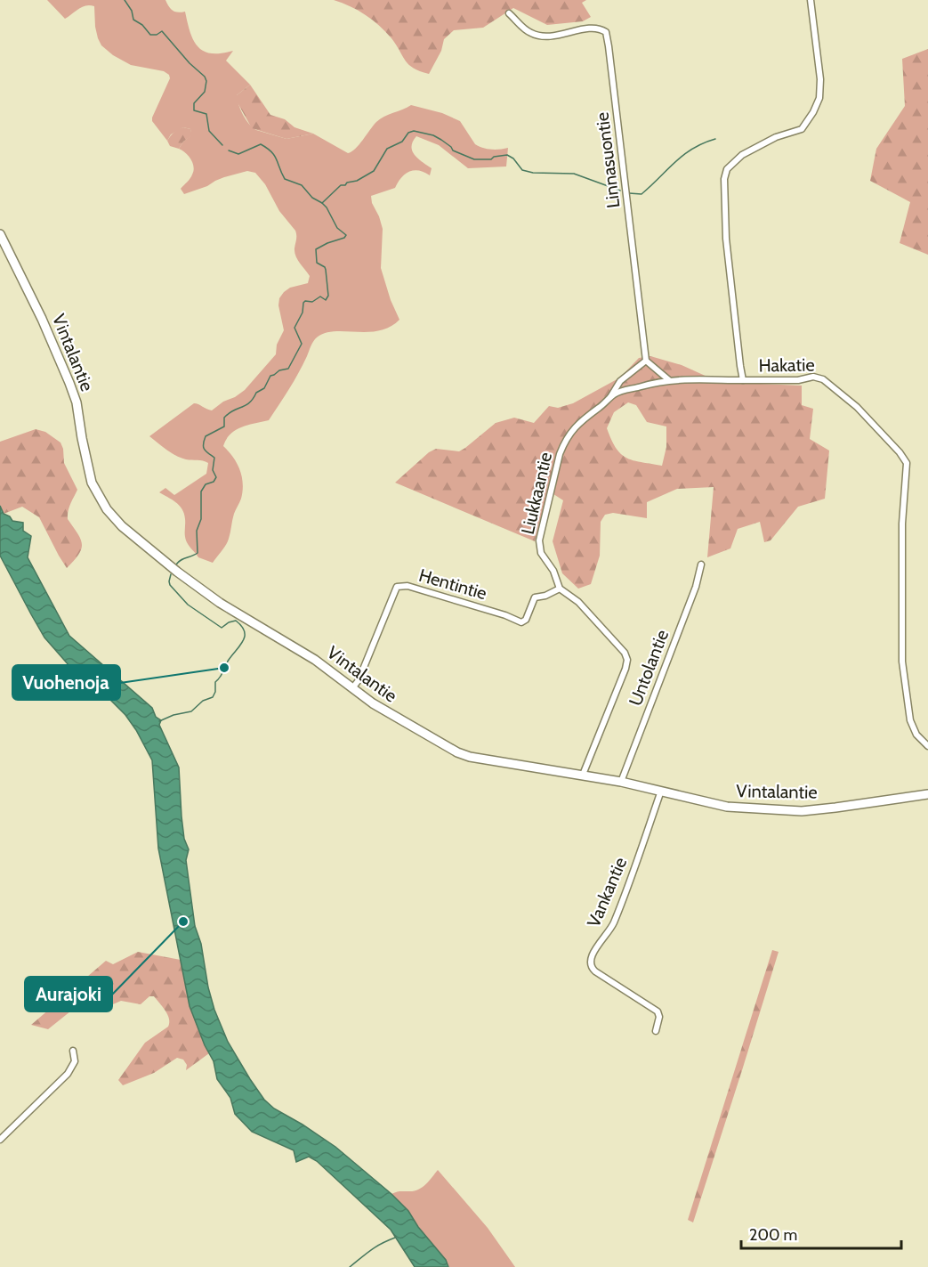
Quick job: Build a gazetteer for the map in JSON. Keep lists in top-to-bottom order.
{
  "streets": {
    "street": [
      "Linnasuontie",
      "Vintalantie",
      "Hakatie",
      "Liukkaantie",
      "Hentintie",
      "Untolantie",
      "Vankantie"
    ]
  },
  "crossings": [
    ["Vintalantie", "Liukkaantie"],
    ["Vintalantie", "Hentintie"],
    ["Vintalantie", "Untolantie"],
    ["Vintalantie", "Vankantie"],
    ["Hakatie", "Liukkaantie"],
    ["Liukkaantie", "Hentintie"]
  ],
  "places": ["Vuohenoja", "Aurajoki"],
  "scale_bar": "200 m"
}
